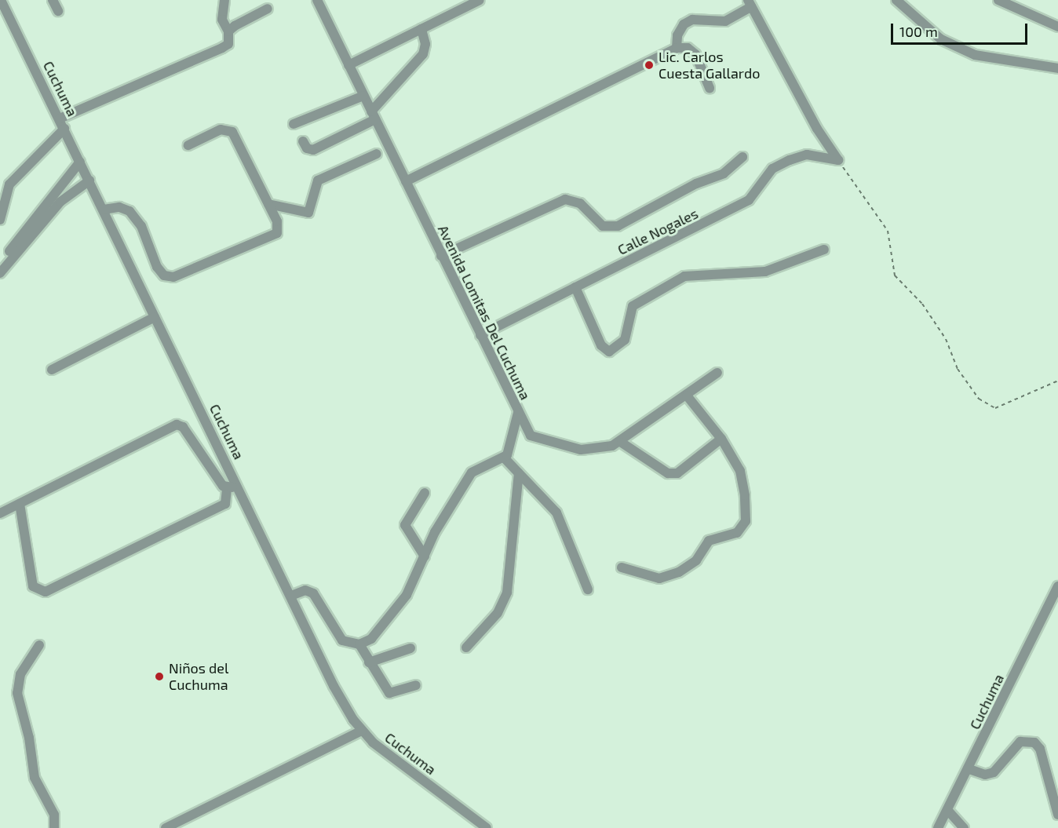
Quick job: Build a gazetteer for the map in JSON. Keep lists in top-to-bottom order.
{
  "streets": {
    "street": ["Cuchuma", "Calle Nogales", "Avenida Lomitas Del Cuchuma"]
  },
  "crossings": [
    ["Calle Nogales", "Avenida Lomitas Del Cuchuma"]
  ],
  "places": ["Lic. Carlos Cuesta Gallardo", "Niños del Cuchuma"],
  "scale_bar": "100 m"
}
